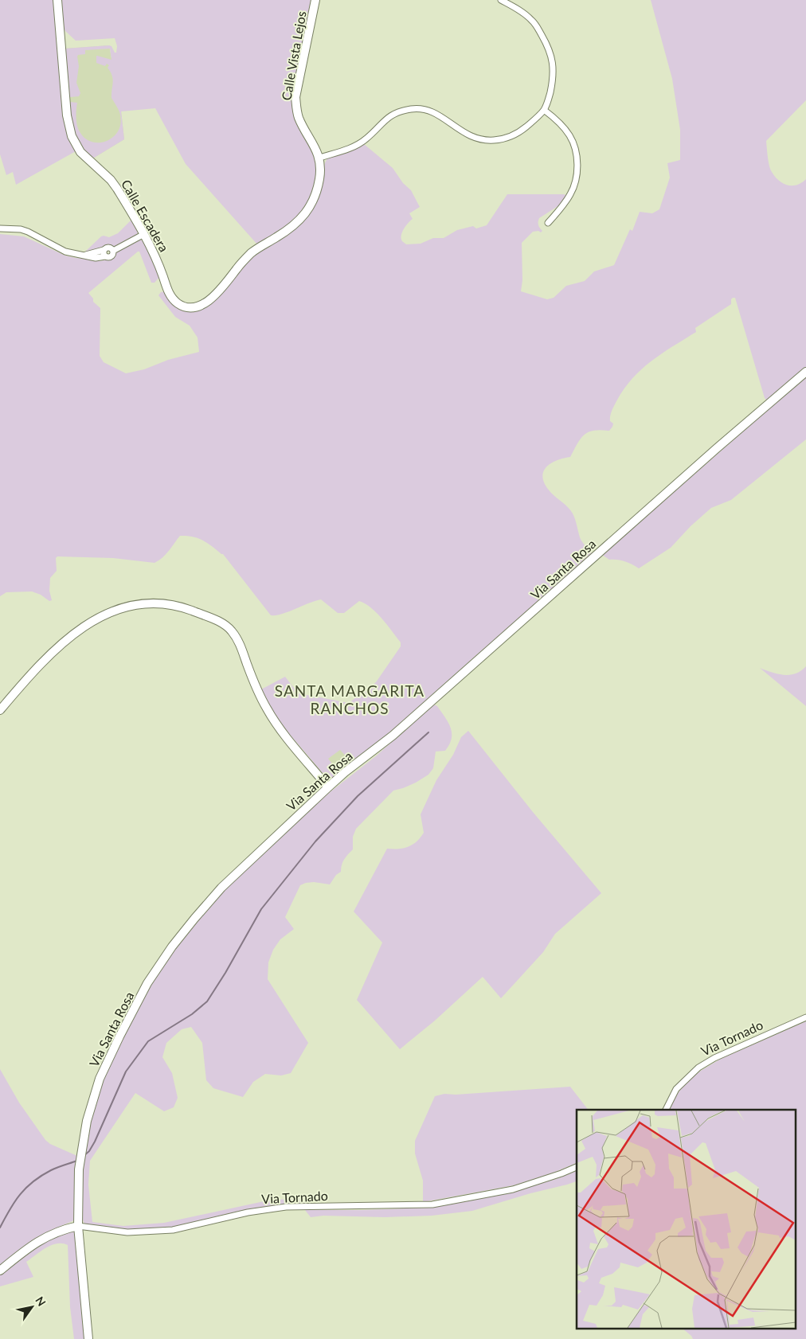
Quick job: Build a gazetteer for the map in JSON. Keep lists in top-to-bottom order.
{
  "streets": {
    "street": [
      "Calle Vista Lejos",
      "Calle Escadera",
      "Via Santa Rosa",
      "Via Tornado"
    ]
  },
  "crossings": [
    ["Calle Vista Lejos", "Calle Escadera"],
    ["Via Santa Rosa", "Via Tornado"]
  ],
  "districts": ["SANTA MARGARITA RANCHOS"],
  "north": "top right"
}
